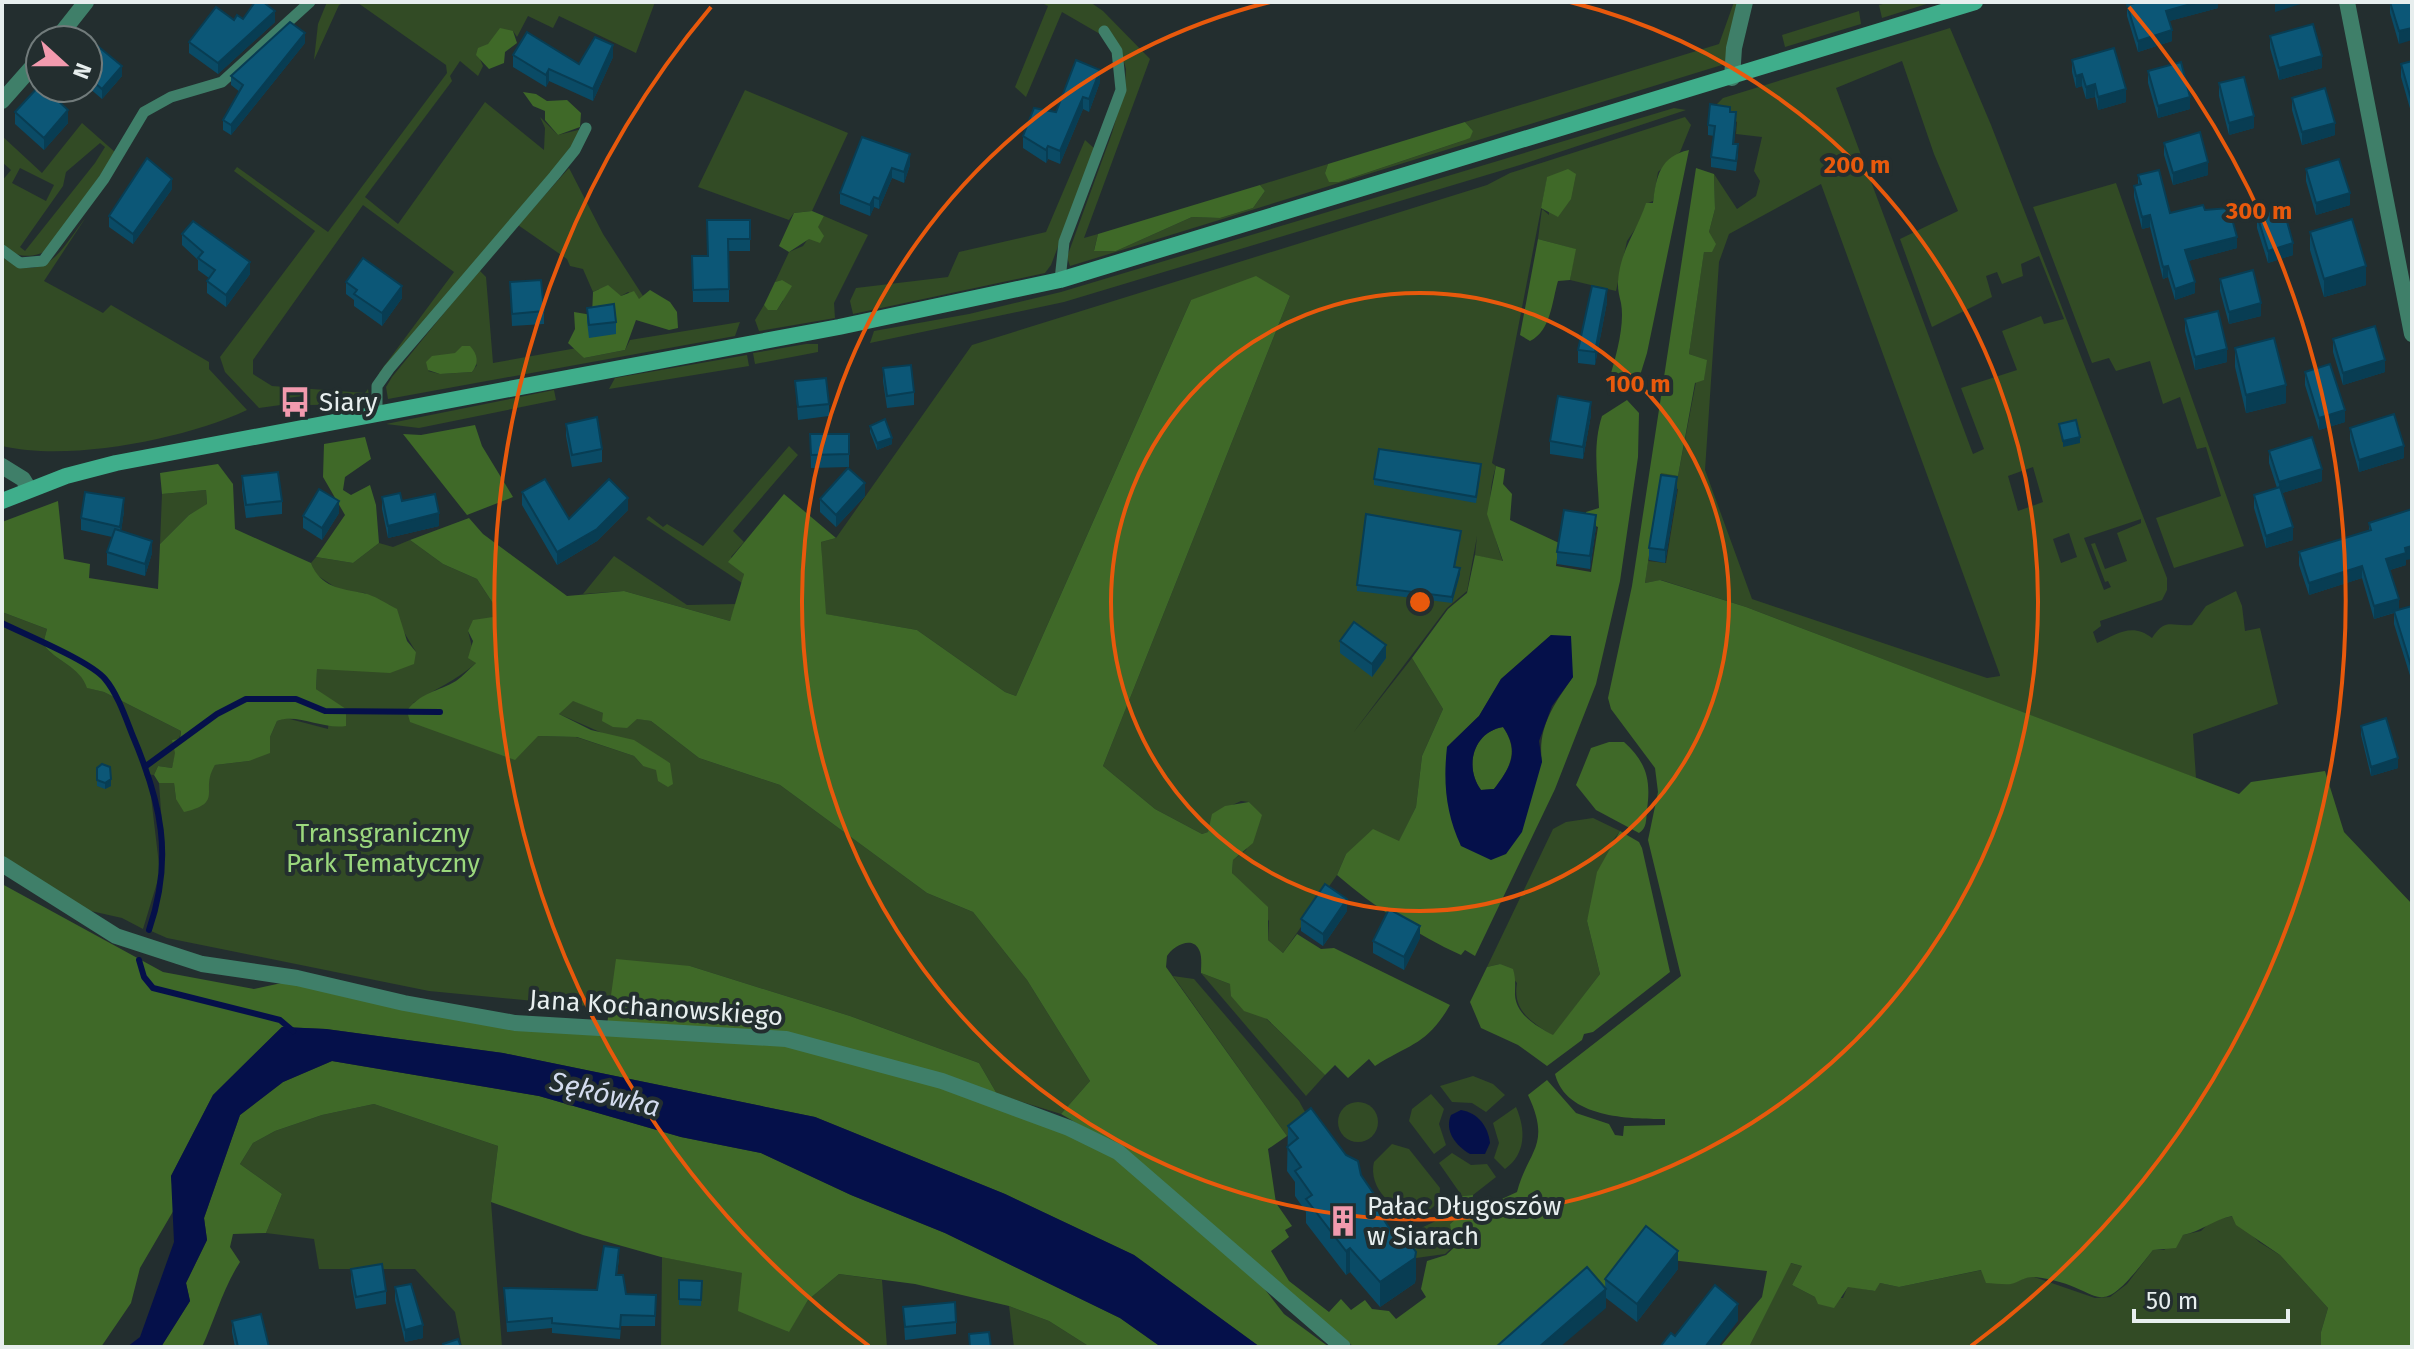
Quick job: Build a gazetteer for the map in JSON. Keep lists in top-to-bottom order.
{
  "streets": {
    "street": ["Jana Kochanowskiego"]
  },
  "water": ["Sękówka"],
  "parks": ["Transgraniczny Park Tematyczny"],
  "places": {
    "bus stop": ["Siary"],
    "building": ["Pałac Długoszów w Siarach"]
  },
  "scale_bar": "50 m",
  "north": "right",
  "rings": ["200 m", "300 m", "100 m"]
}
